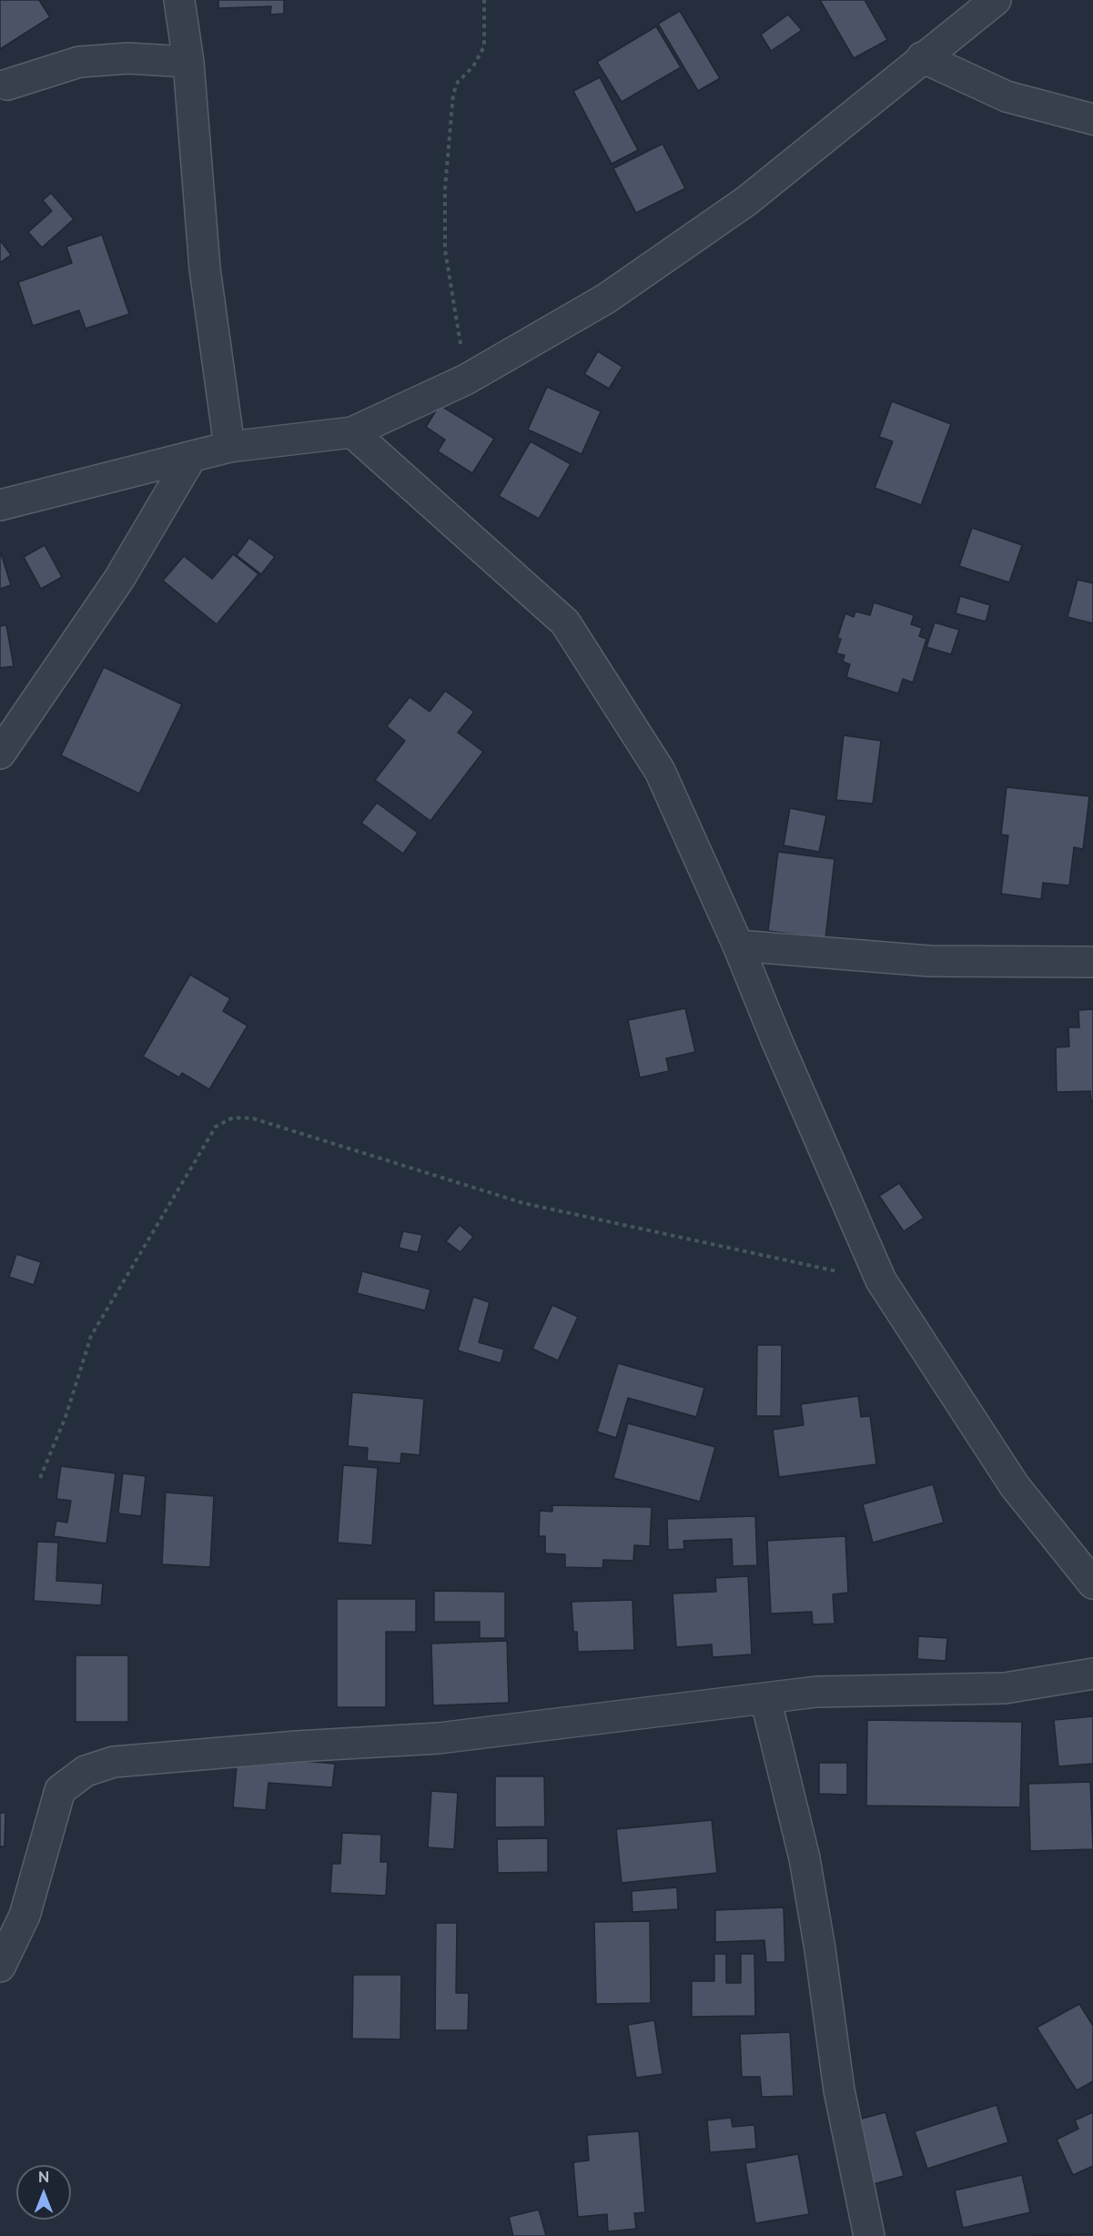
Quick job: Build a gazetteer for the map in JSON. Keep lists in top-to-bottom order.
{
  "north": "top"
}
